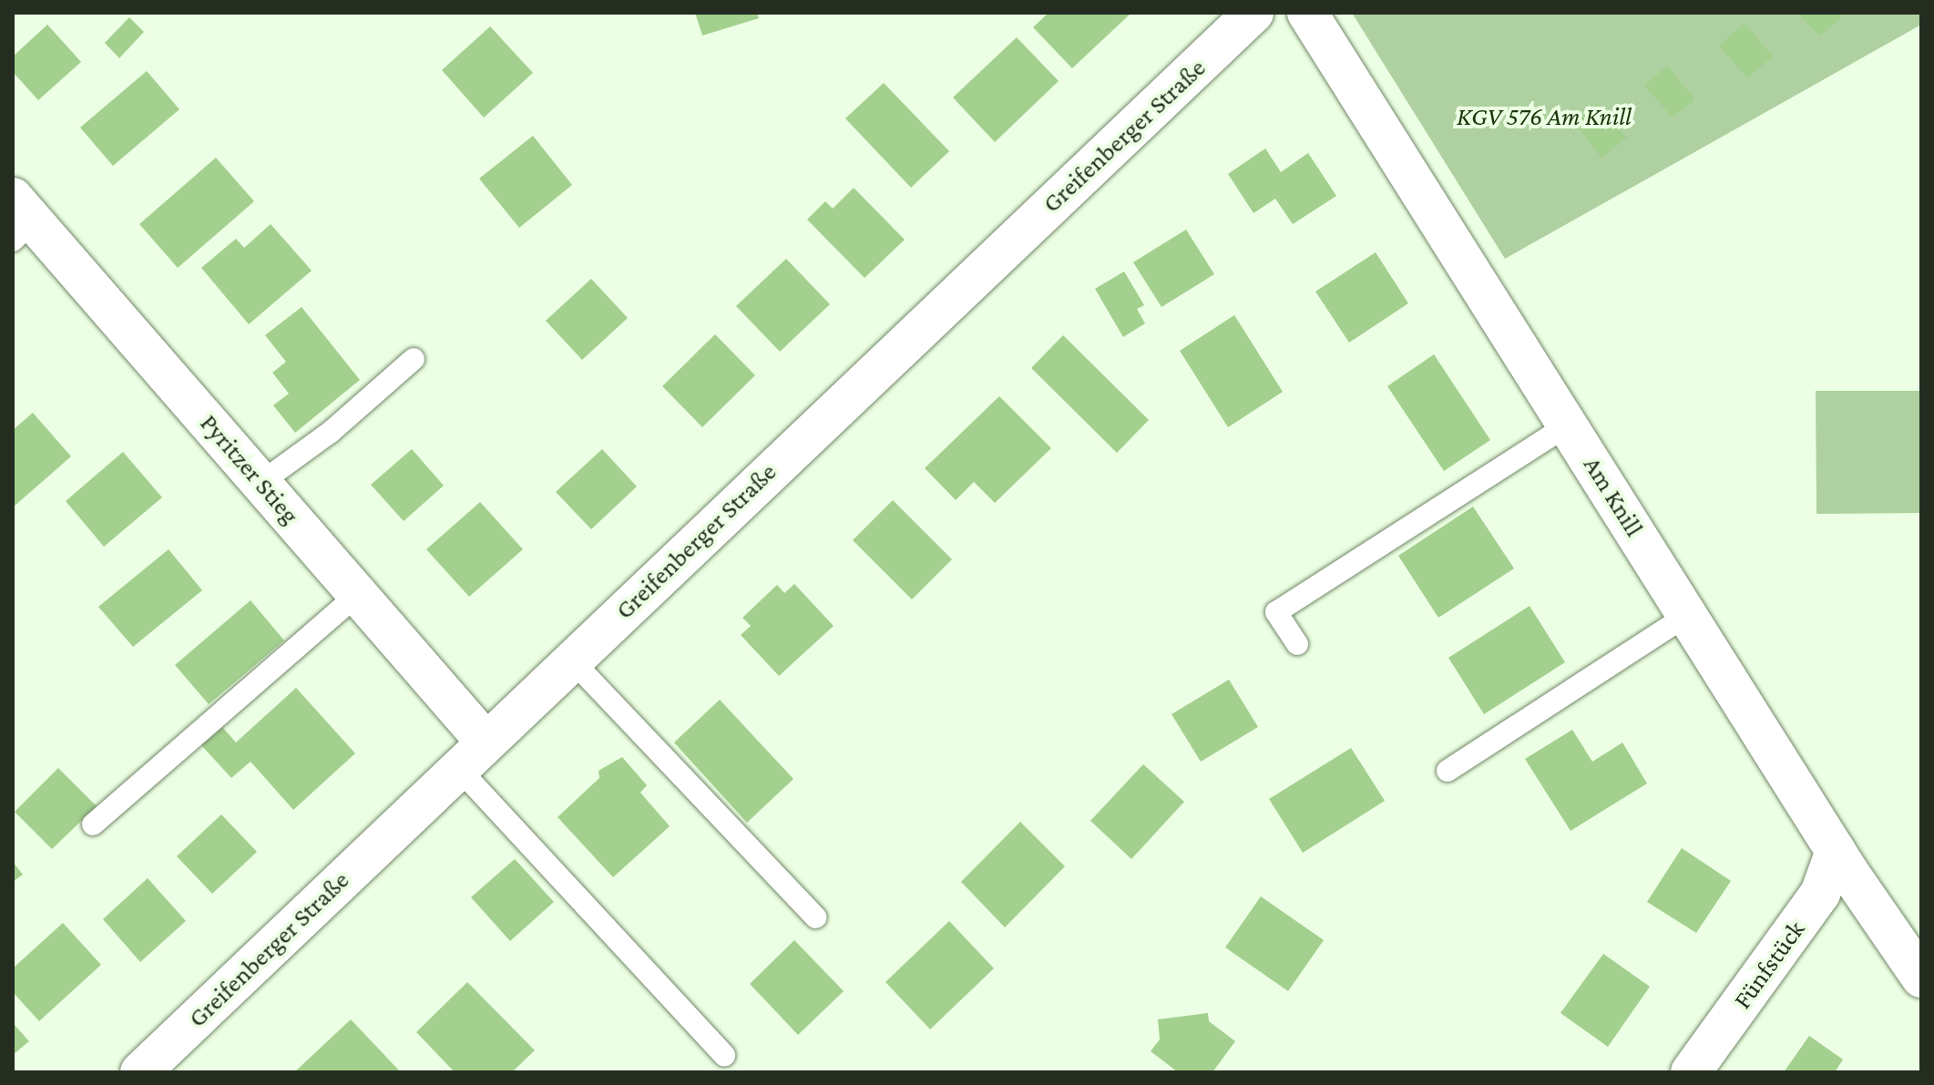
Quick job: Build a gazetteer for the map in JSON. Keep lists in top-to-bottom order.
{
  "streets": {
    "street": [
      "Greifenberger Straße",
      "Pyritzer Stieg",
      "Am Knill",
      "Fünfstück"
    ]
  },
  "crossings": [
    ["Greifenberger Straße", "Pyritzer Stieg"],
    ["Am Knill", "Fünfstück"]
  ],
  "parks": ["KGV 576 Am Knill"]
}
